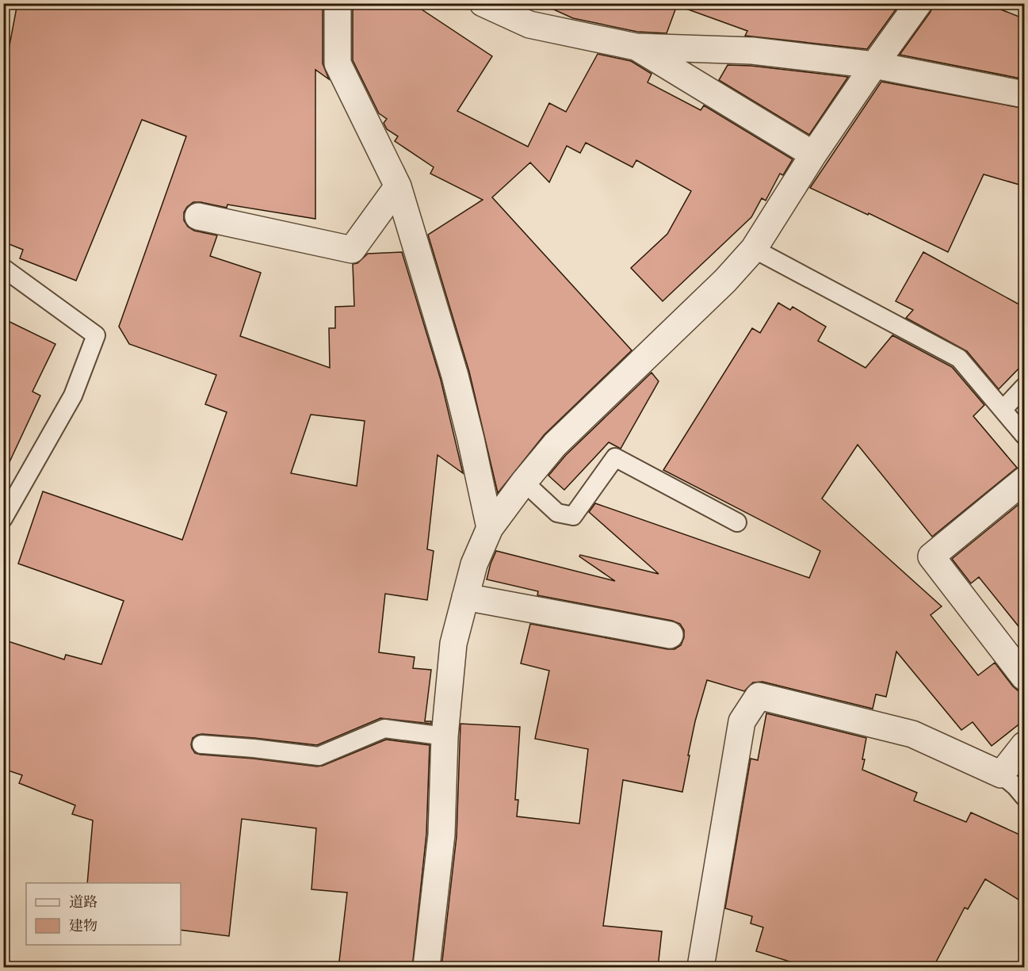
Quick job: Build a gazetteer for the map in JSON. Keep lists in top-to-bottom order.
{
  "legend": ["道路", "建物"]
}
